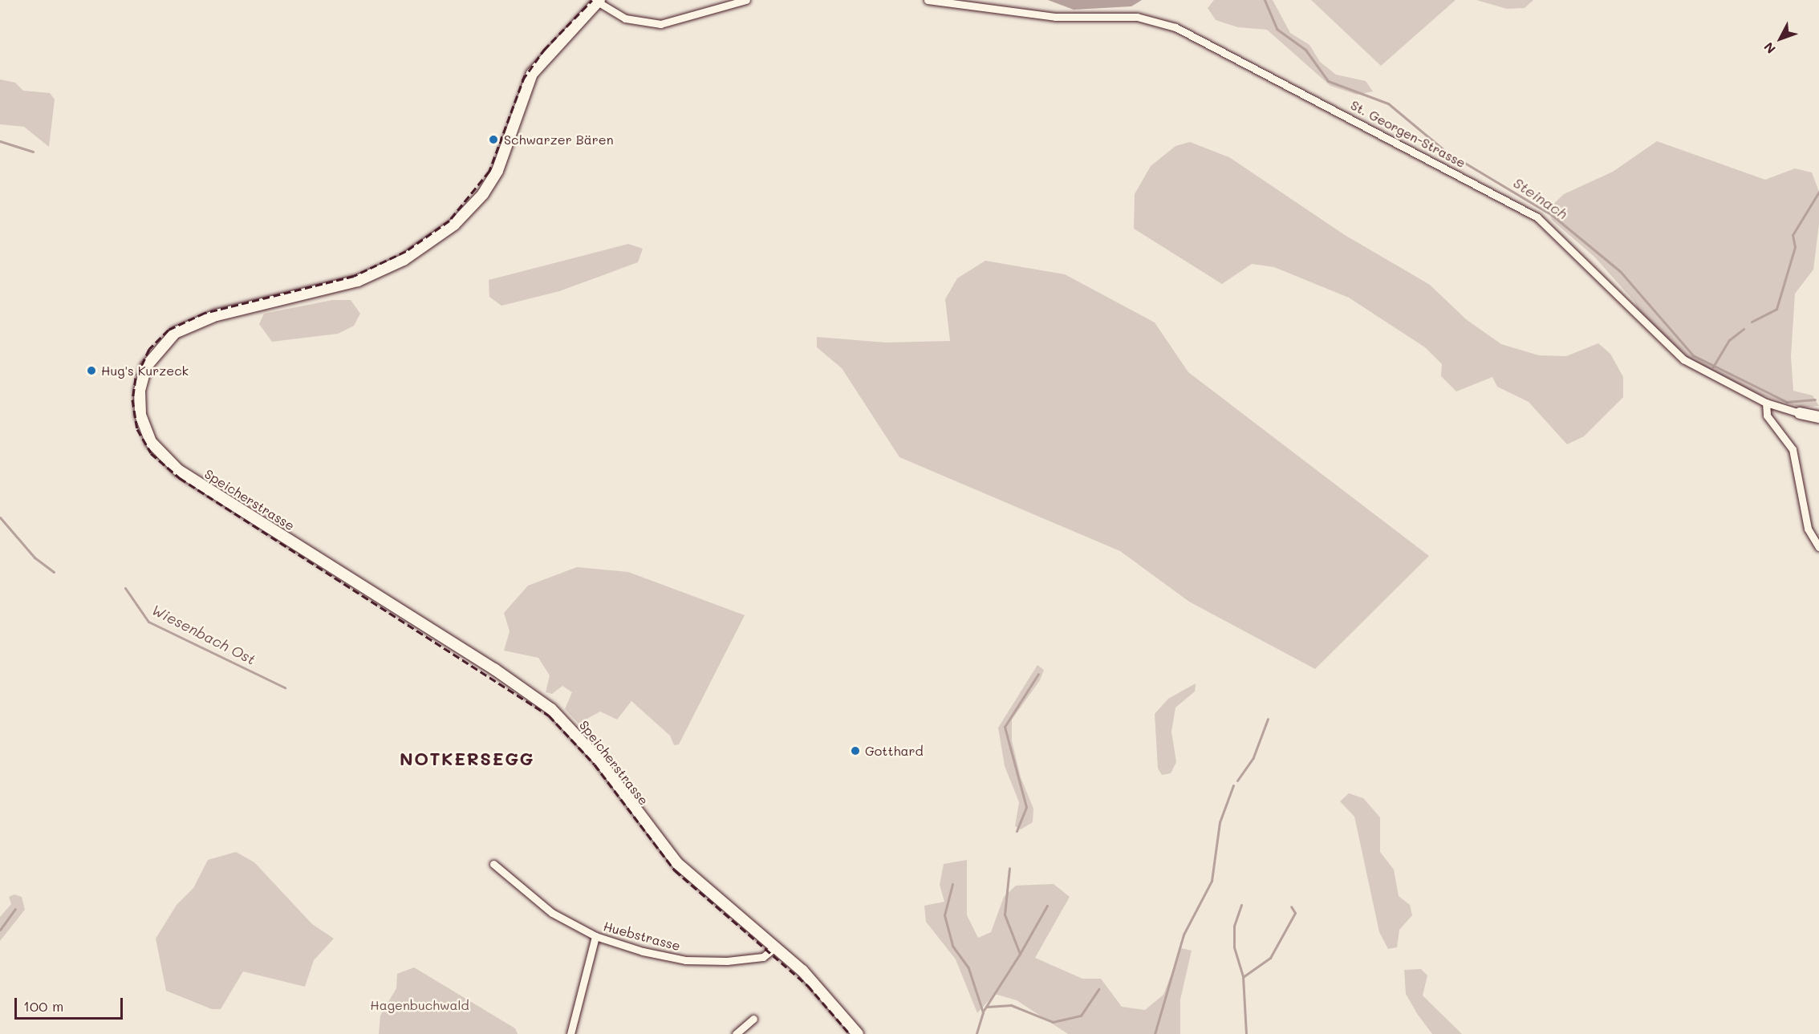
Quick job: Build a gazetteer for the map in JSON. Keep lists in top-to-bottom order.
{
  "streets": {
    "main road": ["St. Georgen-Strasse", "Speicherstrasse"],
    "street": ["Huebstrasse"]
  },
  "crossings": [
    ["Speicherstrasse", "Huebstrasse"]
  ],
  "districts": ["NOTKERSEGG"],
  "water": ["Steinach", "Wiesenbach Ost"],
  "parks": ["Hagenbuchwald"],
  "places": ["Schwarzer Bären", "Hug's Kurzeck", "Gotthard"],
  "scale_bar": "100 m",
  "north": "bottom left"
}
